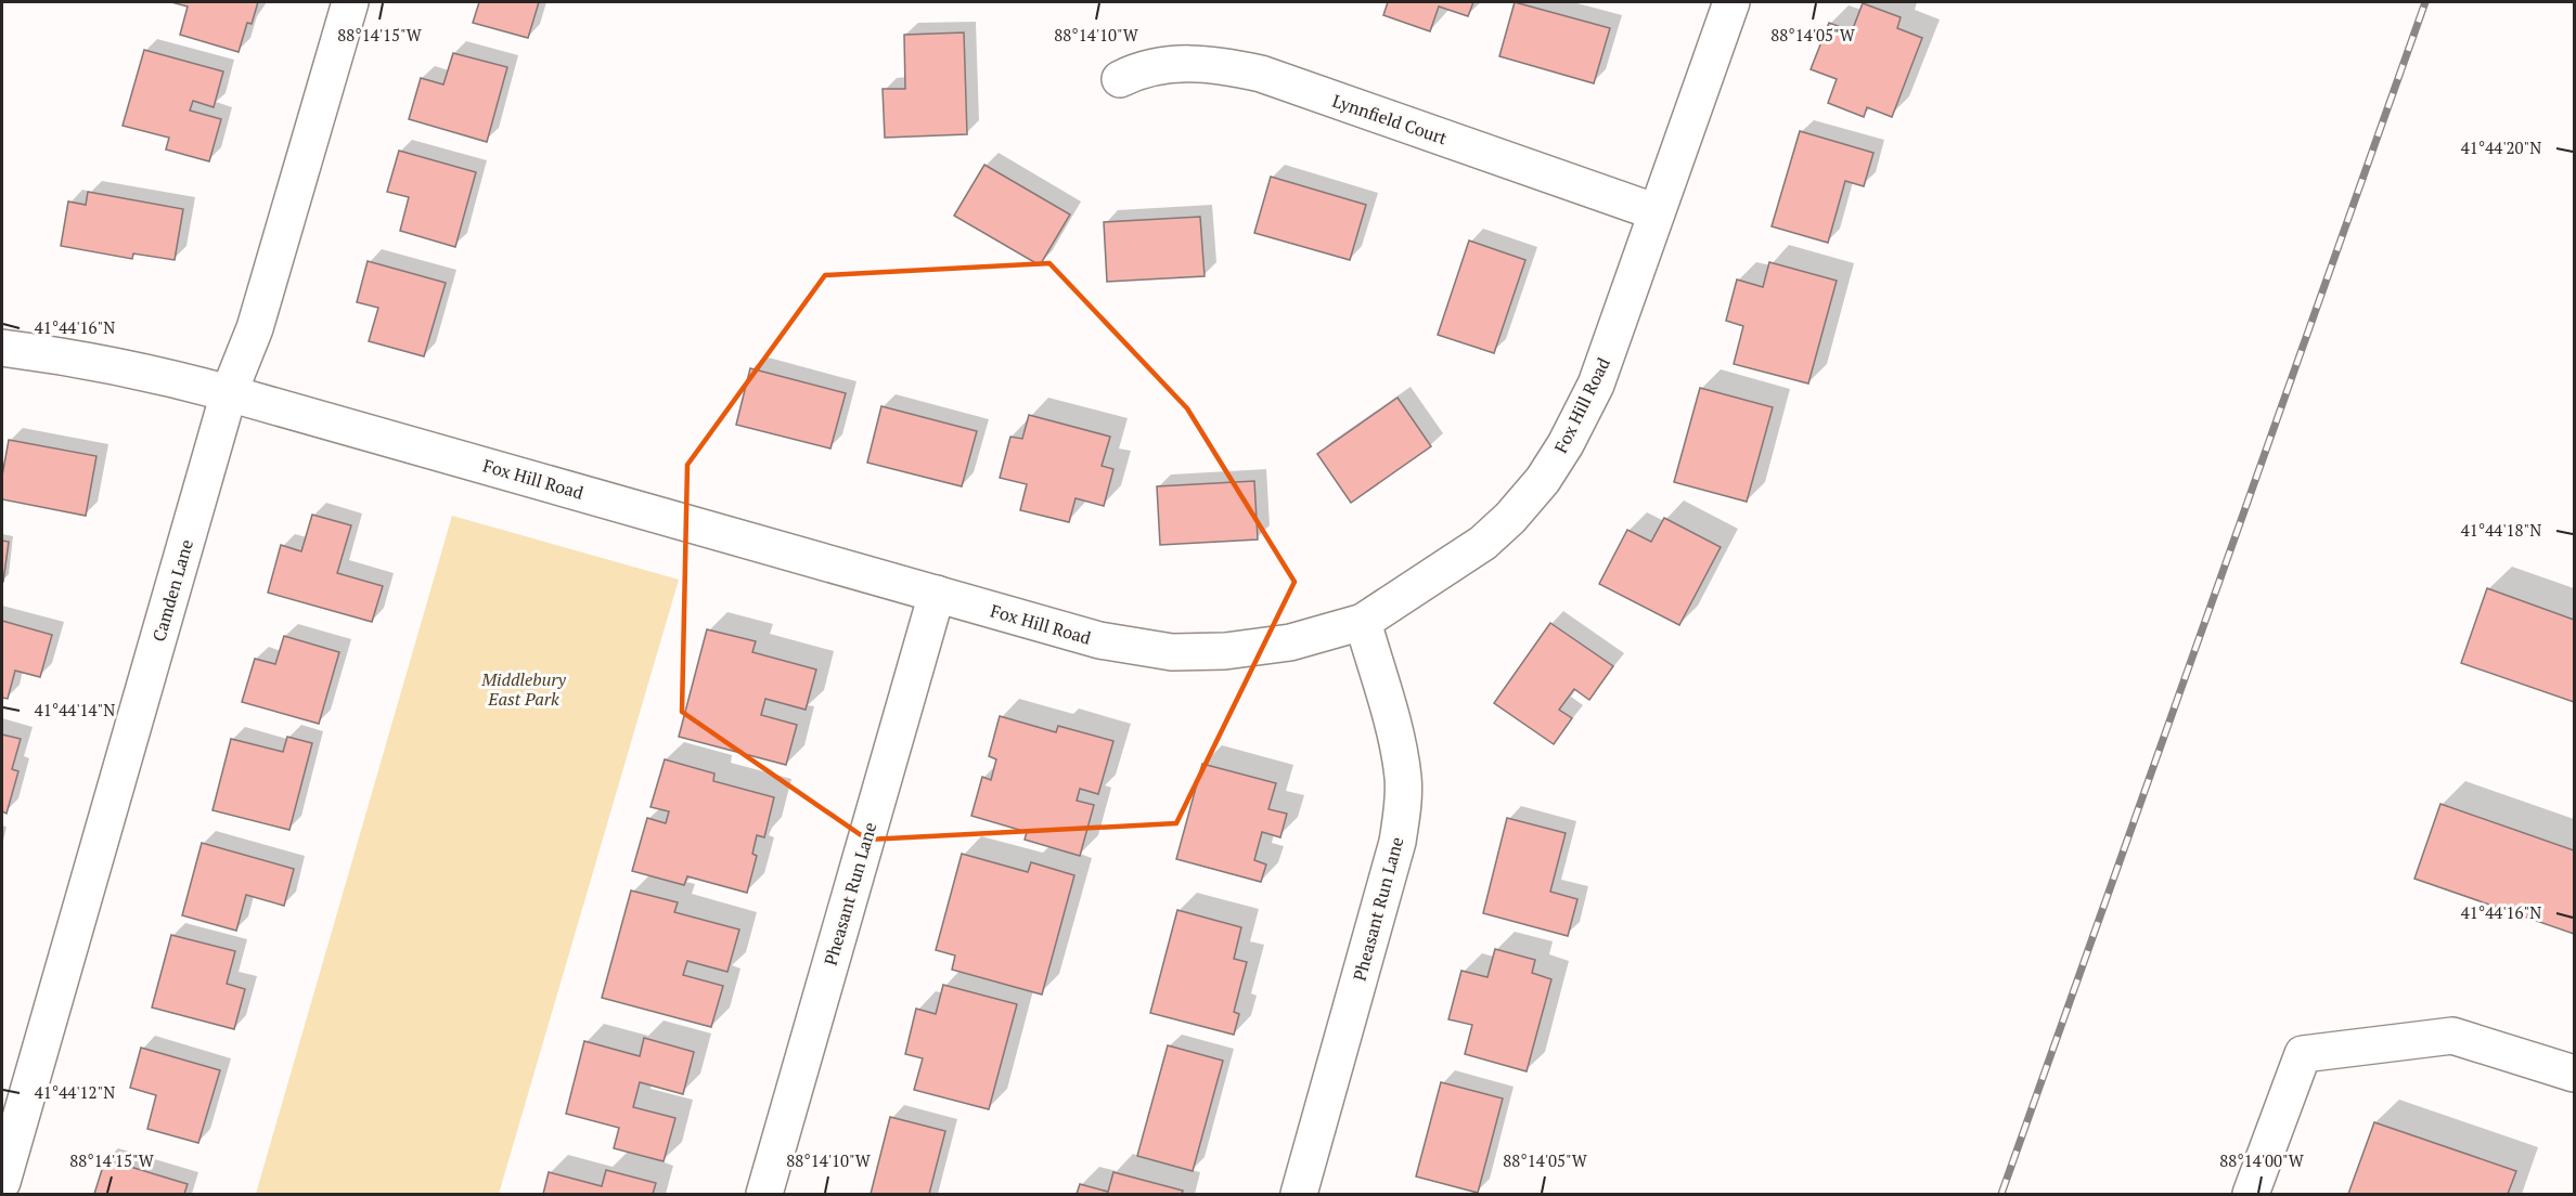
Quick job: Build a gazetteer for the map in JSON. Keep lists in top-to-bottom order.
{
  "streets": {
    "street": [
      "Lynnfield Court",
      "Fox Hill Road",
      "Camden Lane",
      "Pheasant Run Lane"
    ]
  },
  "crossings": [
    ["Lynnfield Court", "Fox Hill Road"],
    ["Fox Hill Road", "Camden Lane"],
    ["Fox Hill Road", "Pheasant Run Lane"]
  ],
  "parks": ["Middlebury East Park"],
  "coordinates": [
    "88°14'15\"W",
    "88°14'10\"W",
    "88°14'05\"W",
    "41°44'20\"N",
    "41°44'16\"N",
    "41°44'18\"N",
    "41°44'14\"N",
    "41°44'12\"N",
    "88°14'00\"W"
  ]
}
